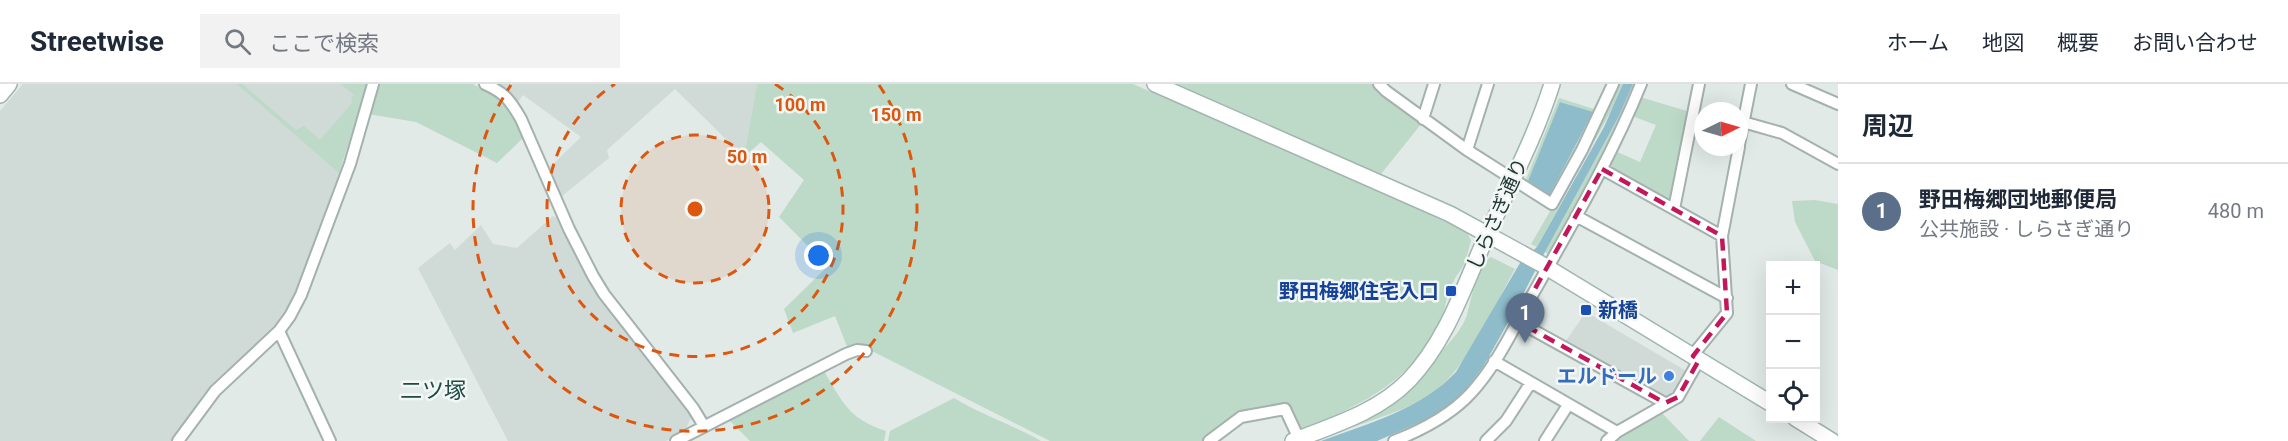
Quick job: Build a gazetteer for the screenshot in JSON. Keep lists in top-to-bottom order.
{
  "streets": {
    "street": ["しらさぎ通り"]
  },
  "districts": ["二ツ塚"],
  "places": {
    "transit": ["野田梅郷住宅入口", "新橋"],
    "other": ["エルドール"]
  },
  "north": "right",
  "page": {
    "header": "Streetwise",
    "search": "ここで検索",
    "nav": [
      "ホーム",
      "地図",
      "概要",
      "お問い合わせ"
    ],
    "heading": "周辺",
    "list": [
      {
        "mark": "1",
        "name": "野田梅郷団地郵便局",
        "note": "公共施設 · しらさぎ通り",
        "value": "480 m"
      }
    ],
    "map_buttons": ["+", "−"],
    "pins": "1"
  },
  "rings": ["100 m", "150 m", "50 m"]
}
